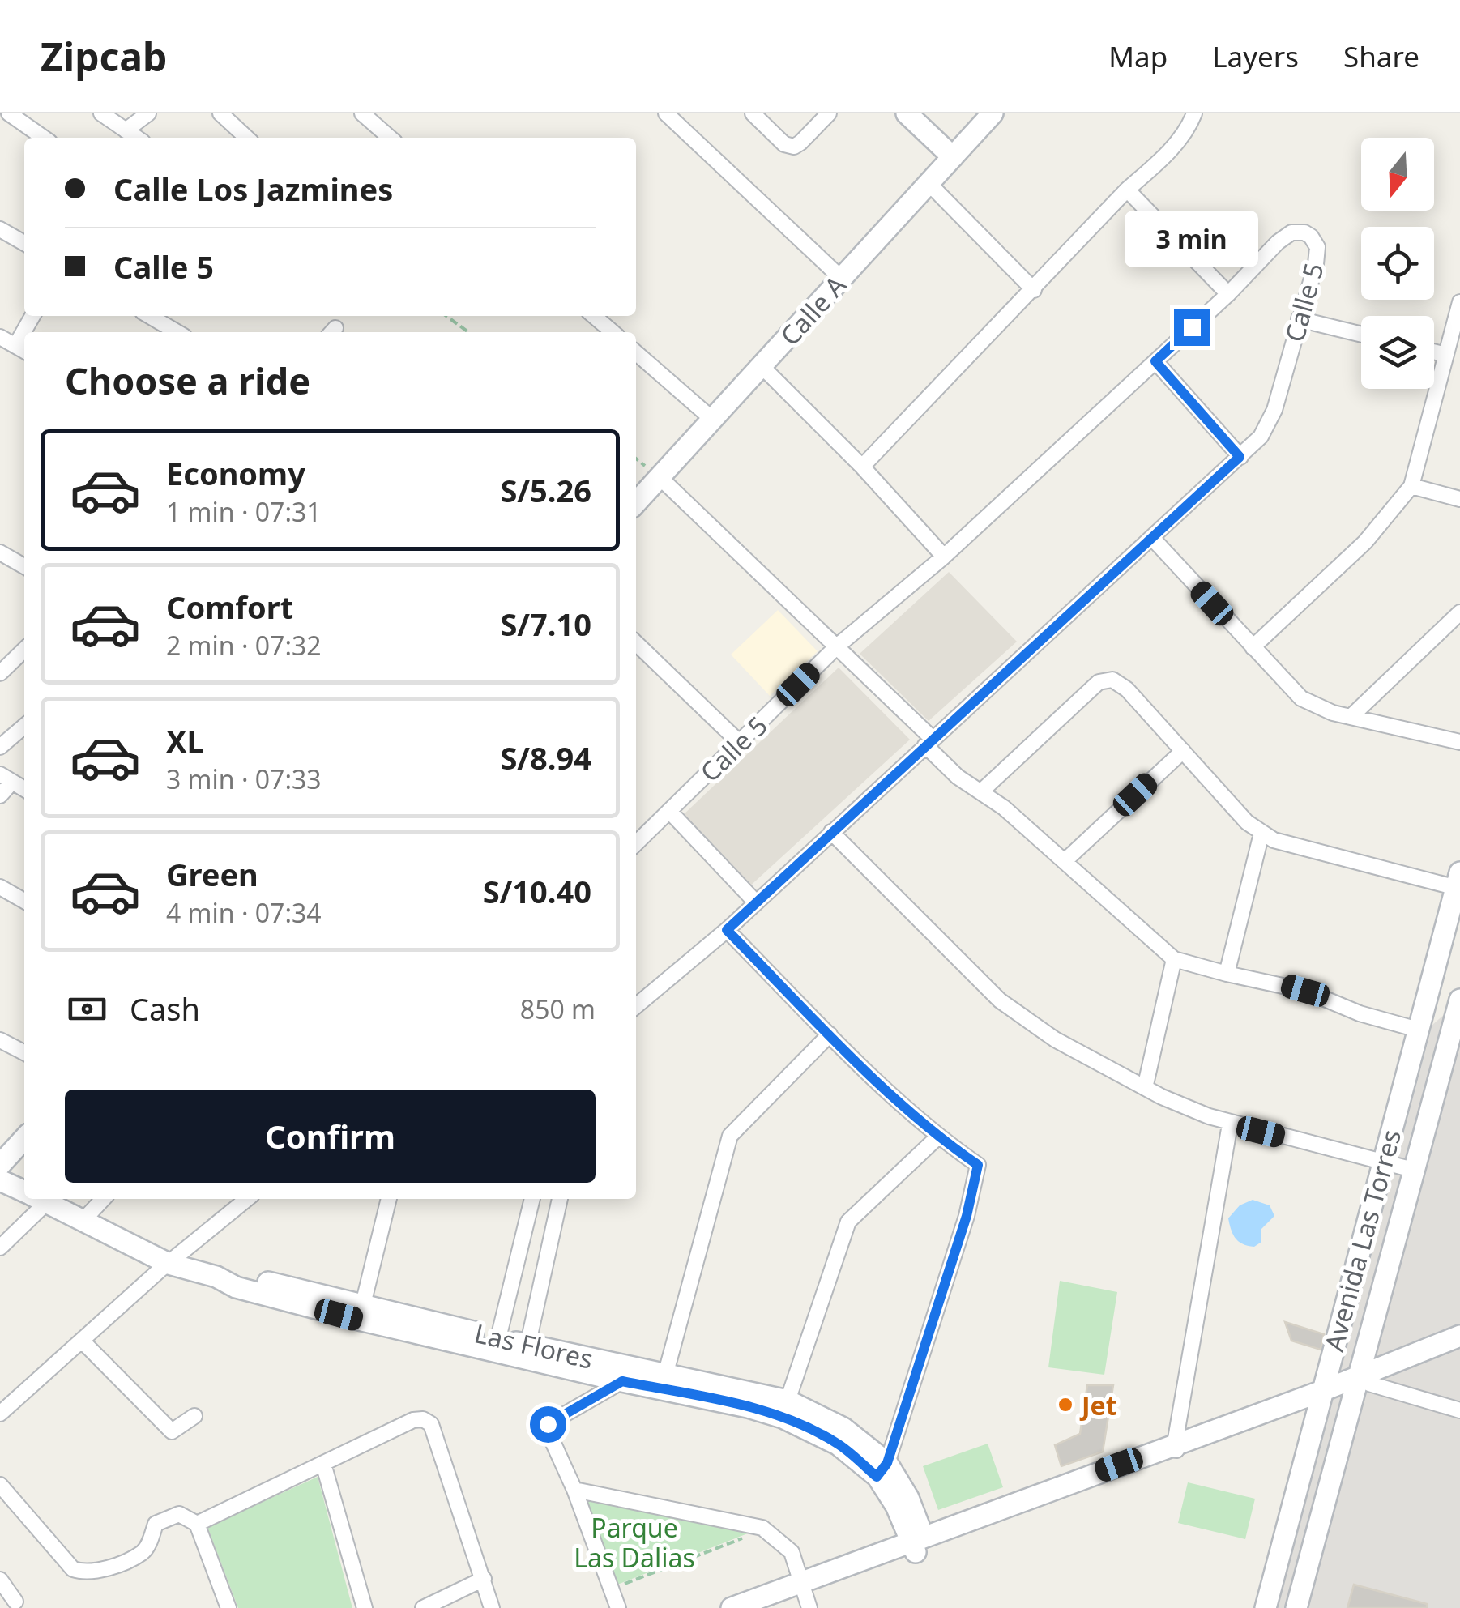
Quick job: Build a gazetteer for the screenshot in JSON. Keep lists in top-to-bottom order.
{
  "streets": {
    "street": [
      "Calle 5",
      "Calle A",
      "Avenida Las Torres",
      "Las Flores"
    ]
  },
  "parks": ["Parque Las Dalias"],
  "places": ["Jet"],
  "north": "bottom",
  "page": {
    "header": "Zipcab",
    "nav": ["Map", "Layers", "Share"],
    "banner": ["Calle Los Jazmines", "Calle 5"],
    "bubble": "3 min",
    "heading": "Choose a ride",
    "list": [
      {
        "name": "Economy",
        "note": "1 min · 07:31",
        "value": "S/5.26"
      },
      {
        "name": "Comfort",
        "note": "2 min · 07:32",
        "value": "S/7.10"
      },
      {
        "name": "XL",
        "note": "3 min · 07:33",
        "value": "S/8.94"
      },
      {
        "name": "Green",
        "note": "4 min · 07:34",
        "value": "S/10.40"
      }
    ],
    "pay": ["Cash", "850 m"],
    "buttons": "Confirm"
  }
}
